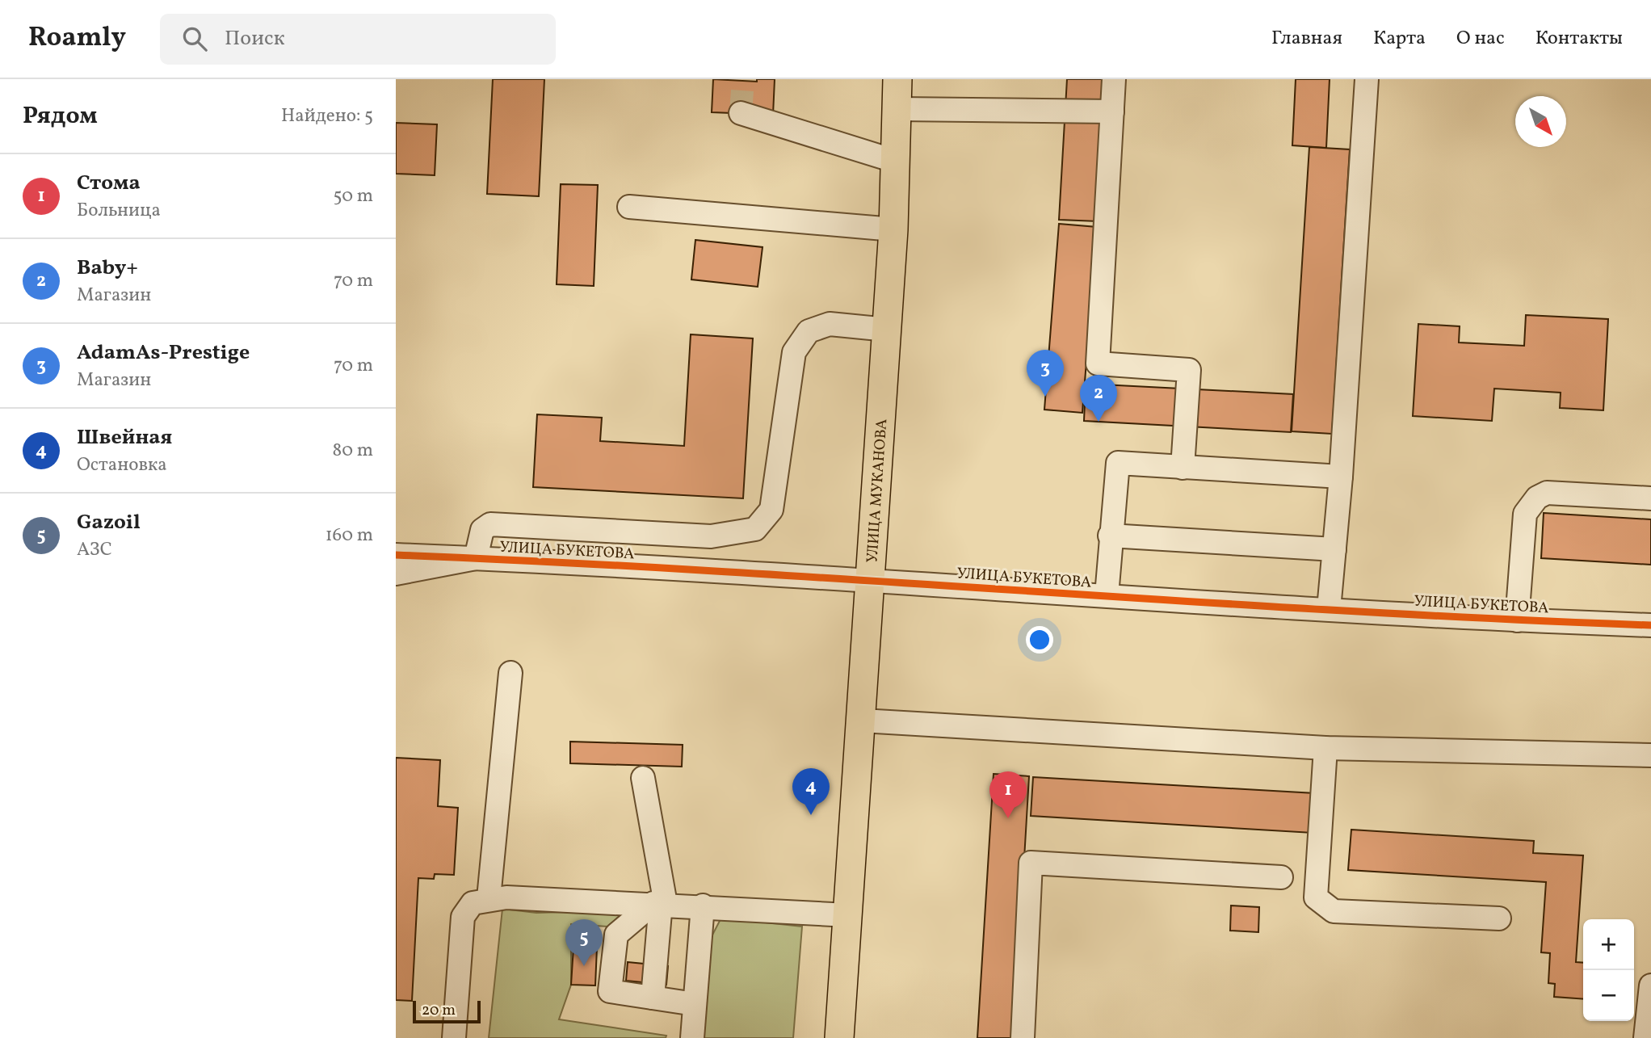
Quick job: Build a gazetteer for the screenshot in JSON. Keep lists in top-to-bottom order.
{
  "streets": {
    "main road": ["УЛИЦА МУКАНОВА"],
    "street": ["УЛИЦА БУКЕТОВА"]
  },
  "crossings": [
    ["УЛИЦА МУКАНОВА", "УЛИЦА БУКЕТОВА"]
  ],
  "scale_bar": "20 m",
  "north": "bottom right",
  "page": {
    "header": "Roamly",
    "search": "Поиск",
    "nav": [
      "Главная",
      "Карта",
      "О нас",
      "Контакты"
    ],
    "heading": ["Рядом", "Найдено: 5"],
    "list": [
      {
        "mark": "1",
        "name": "Стома",
        "note": "Больница",
        "value": "50 m"
      },
      {
        "mark": "2",
        "name": "Baby+",
        "note": "Магазин",
        "value": "70 m"
      },
      {
        "mark": "3",
        "name": "AdamAs-Prestige",
        "note": "Магазин",
        "value": "70 m"
      },
      {
        "mark": "4",
        "name": "Швейная",
        "note": "Остановка",
        "value": "80 m"
      },
      {
        "mark": "5",
        "name": "Gazoil",
        "note": "АЗС",
        "value": "160 m"
      }
    ],
    "pins": [
      "3",
      "2",
      "4",
      "1",
      "5"
    ],
    "map_buttons": ["+", "−"],
    "scale": "20 m"
  }
}
